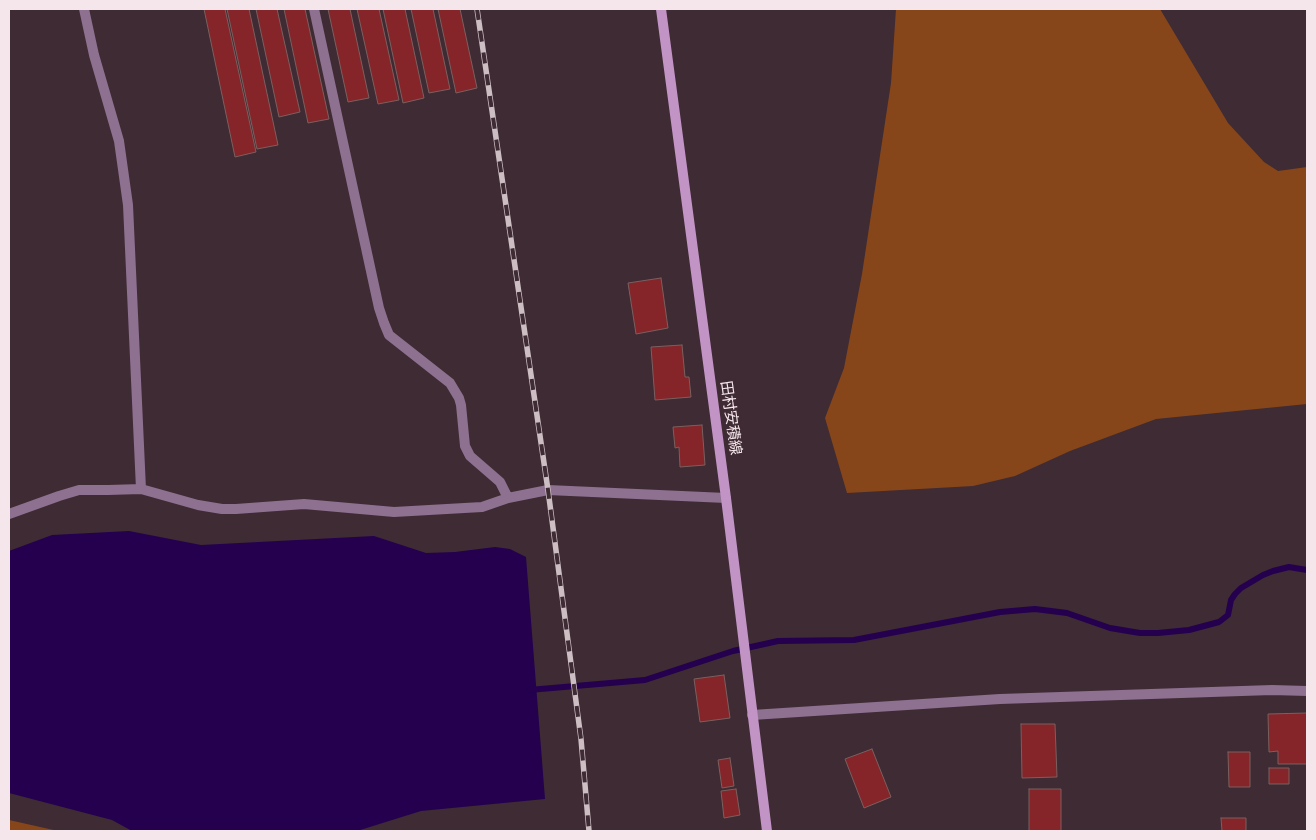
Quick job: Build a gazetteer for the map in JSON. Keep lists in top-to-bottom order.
{
  "streets": {
    "main road": ["田村安積線"]
  }
}
